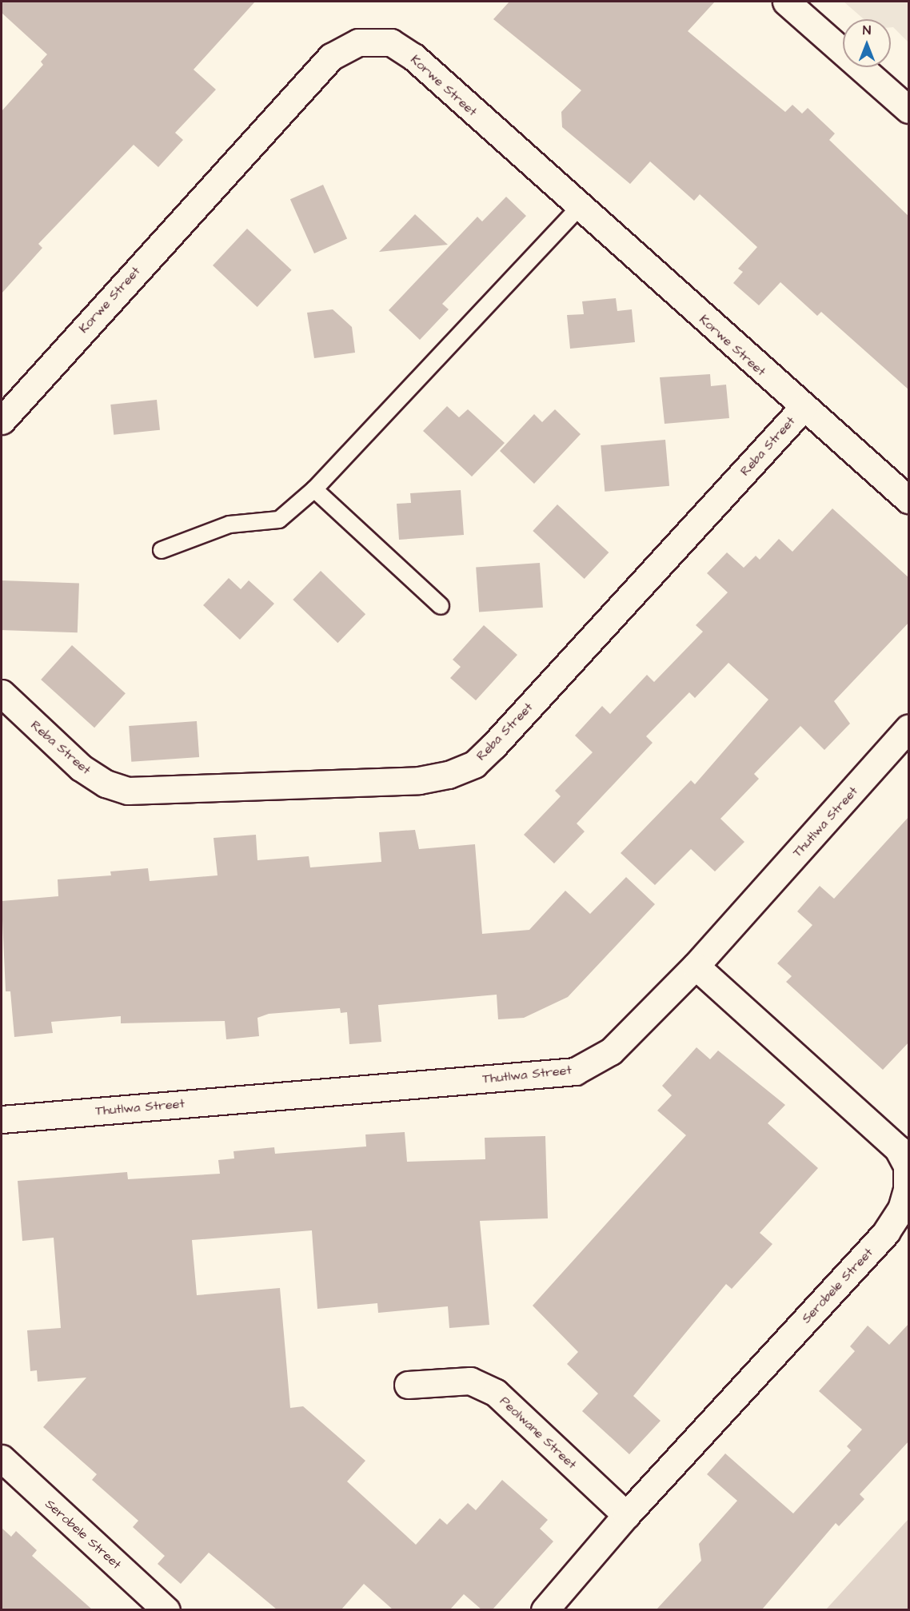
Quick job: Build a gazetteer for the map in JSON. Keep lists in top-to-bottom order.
{
  "streets": {
    "street": [
      "Korwe Street",
      "Reba Street",
      "Thutlwa Street",
      "Serobele Street",
      "Peolwane Street"
    ]
  },
  "crossings": [
    ["Korwe Street", "Reba Street"],
    ["Thutlwa Street", "Serobele Street"],
    ["Serobele Street", "Peolwane Street"]
  ],
  "north": "top"
}
